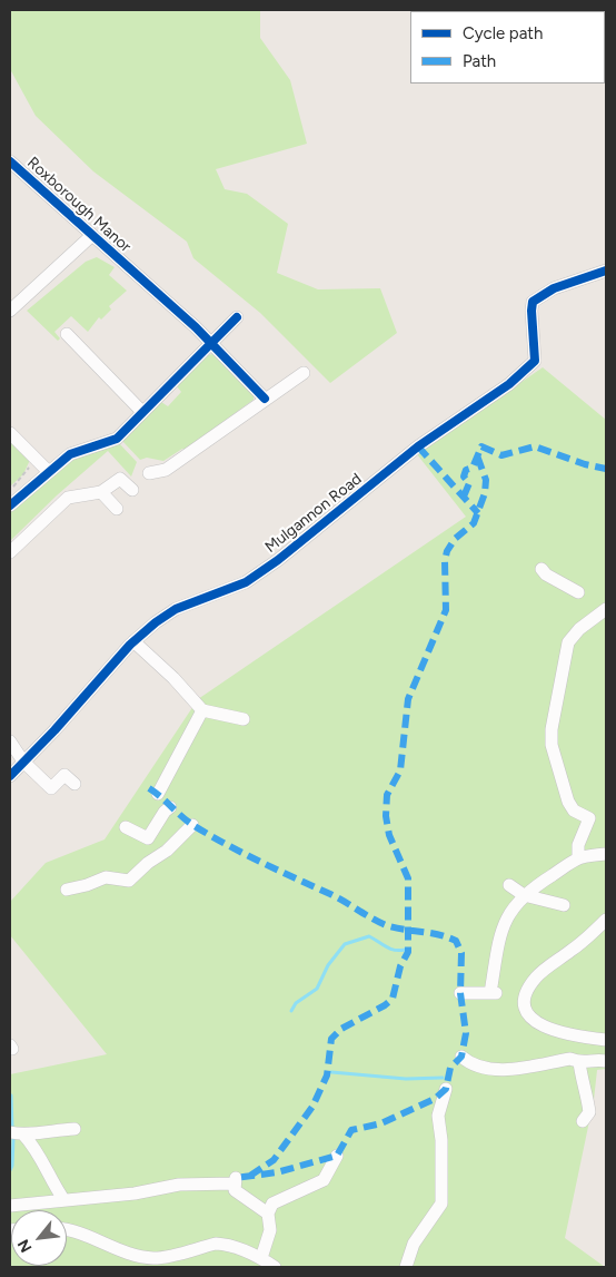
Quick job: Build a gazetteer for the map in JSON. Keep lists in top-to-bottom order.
{
  "streets": {
    "street": ["Roxborough Manor", "Mulgannon Road"]
  },
  "legend": ["Cycle path", "Path"],
  "north": "bottom left"
}
